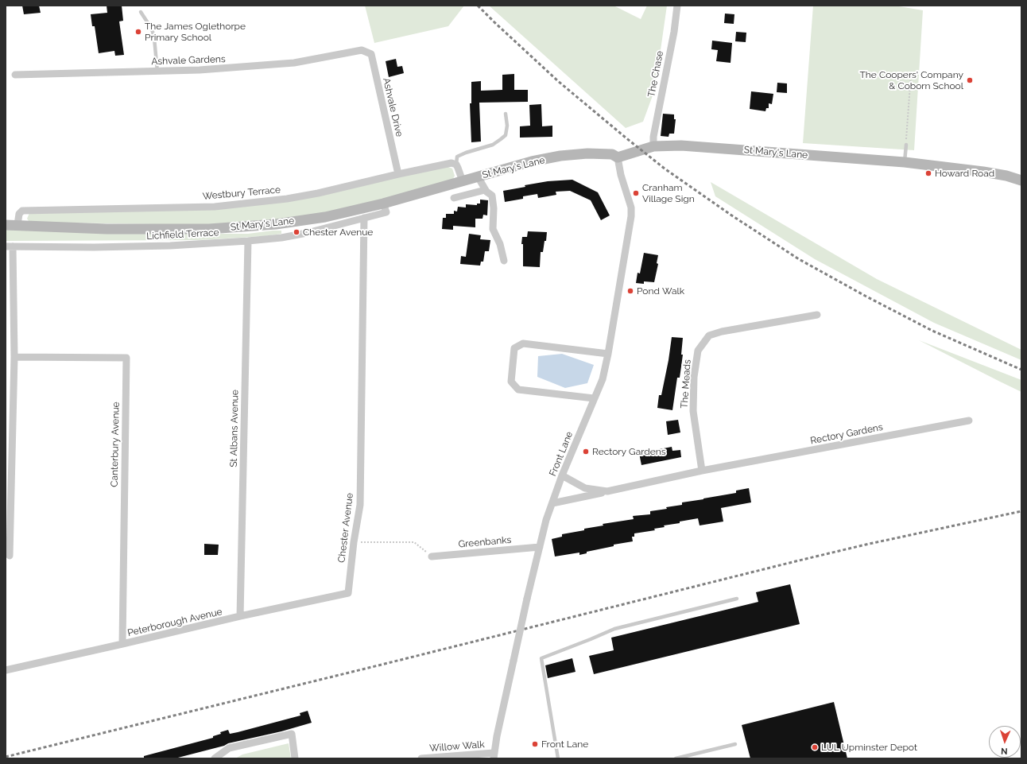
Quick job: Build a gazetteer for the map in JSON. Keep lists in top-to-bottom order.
{
  "streets": {
    "main road": ["St Mary's Lane"],
    "street": [
      "Ashvale Gardens",
      "The Chase",
      "Ashvale Drive",
      "Westbury Terrace",
      "Lichfield Terrace",
      "The Meads",
      "St Albans Avenue",
      "Rectory Gardens",
      "Canterbury Avenue",
      "Front Lane",
      "Chester Avenue",
      "Greenbanks",
      "Peterborough Avenue",
      "Willow Walk"
    ]
  },
  "crossings": [
    ["Ashvale Gardens", "Ashvale Drive"],
    ["The Chase", "St Mary's Lane"],
    ["Ashvale Drive", "Westbury Terrace"],
    ["St Mary's Lane", "Westbury Terrace"],
    ["St Mary's Lane", "Lichfield Terrace"],
    ["St Mary's Lane", "Front Lane"],
    ["Lichfield Terrace", "St Albans Avenue"],
    ["Lichfield Terrace", "Chester Avenue"],
    ["The Meads", "Rectory Gardens"],
    ["St Albans Avenue", "Peterborough Avenue"],
    ["Rectory Gardens", "Front Lane"],
    ["Canterbury Avenue", "Peterborough Avenue"],
    ["Front Lane", "Greenbanks"],
    ["Front Lane", "Willow Walk"],
    ["Chester Avenue", "Peterborough Avenue"]
  ],
  "places": [
    "The James Oglethorpe Primary School",
    "The Coopers' Company & Coborn School",
    "Howard Road",
    "Cranham Village Sign",
    "Chester Avenue",
    "Pond Walk",
    "Rectory Gardens",
    "Front Lane",
    "LUL Upminster Depot"
  ],
  "north": "bottom"
}
